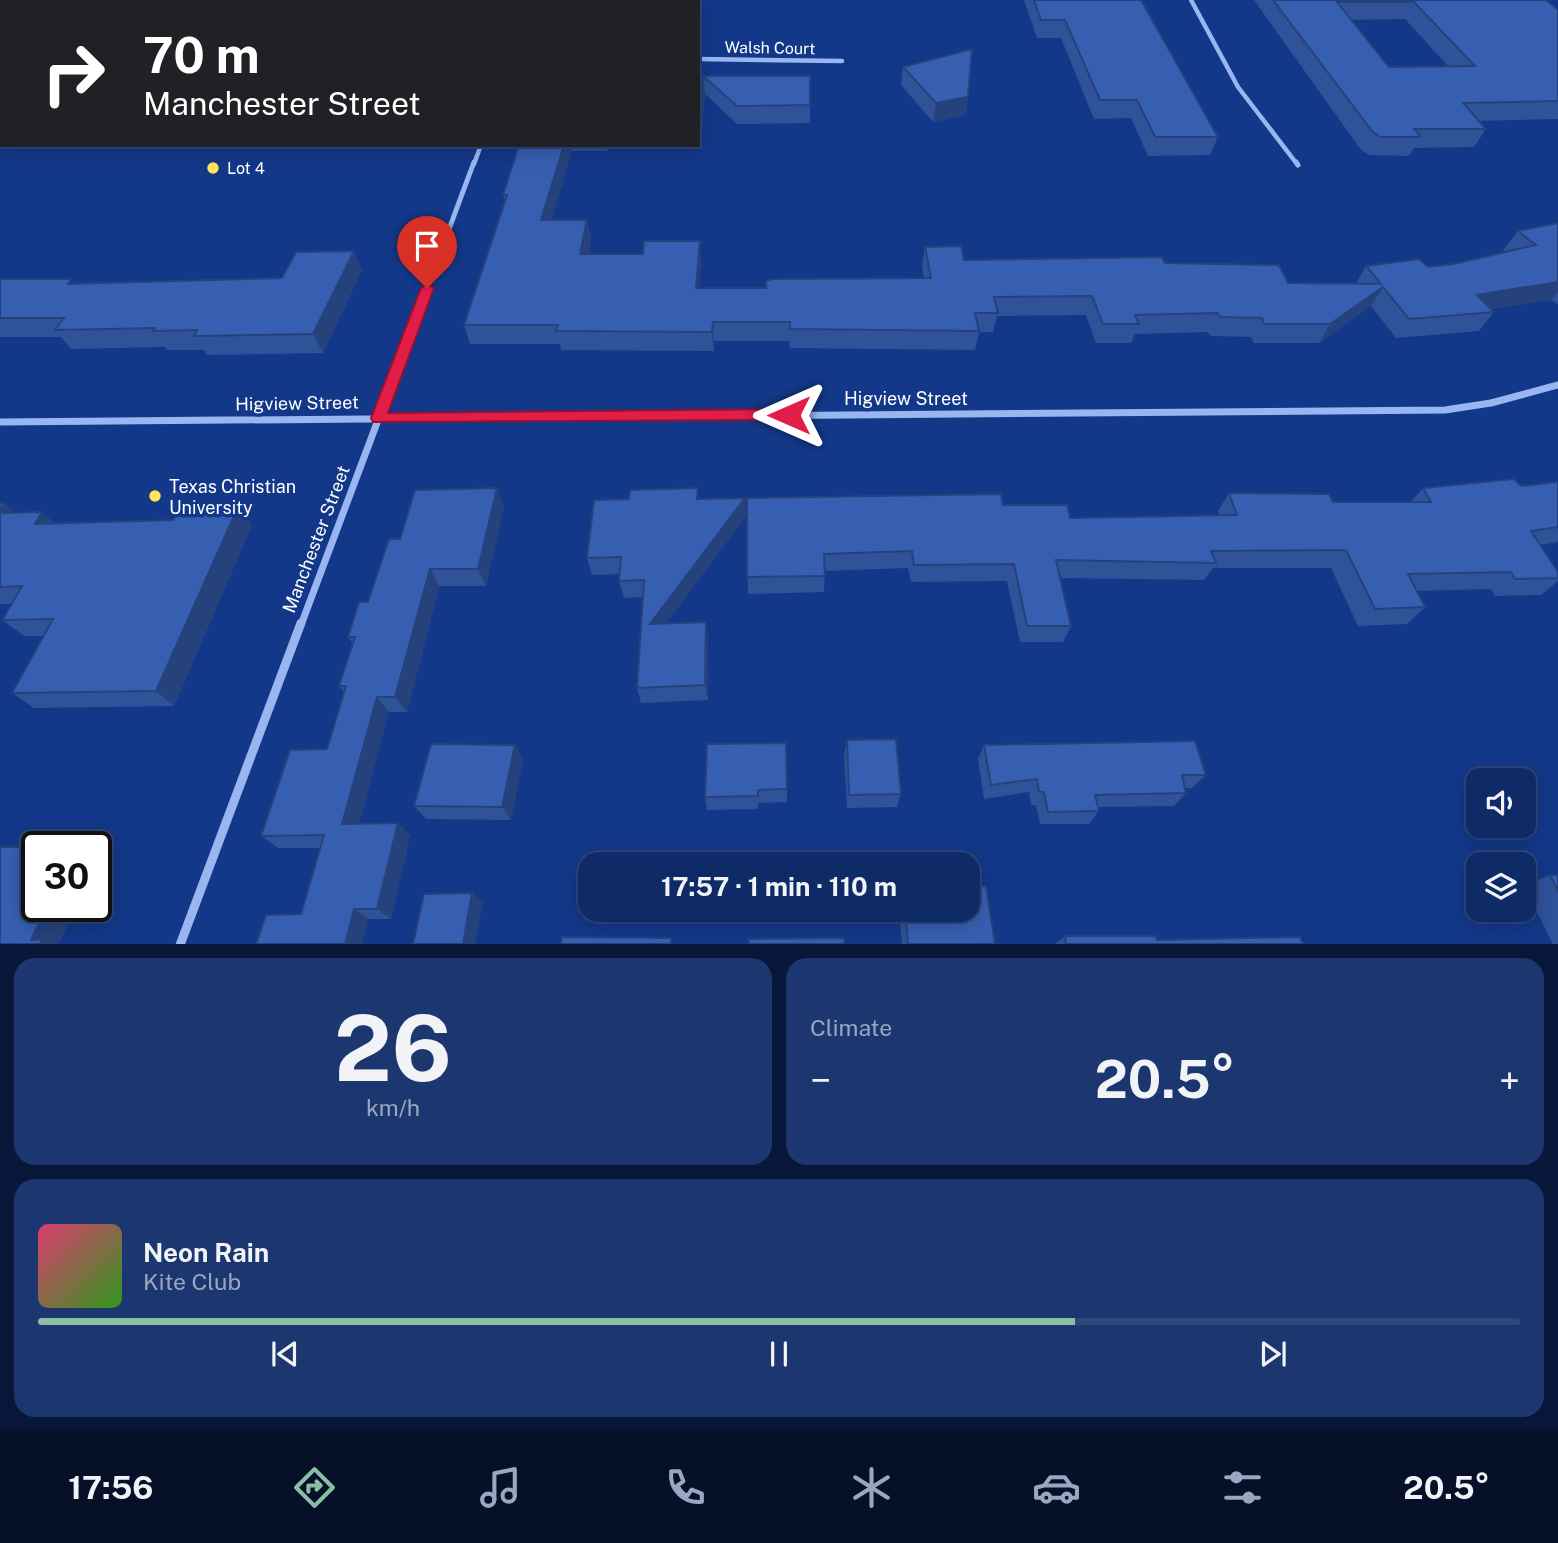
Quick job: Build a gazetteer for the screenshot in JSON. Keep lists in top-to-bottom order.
{
  "streets": {
    "street": ["Walsh Court", "Higview Street", "Manchester Street"]
  },
  "crossings": [
    ["Higview Street", "Manchester Street"]
  ],
  "places": ["Lot 4", "Texas Christian University"],
  "page": {
    "turn": ["70 m", "Manchester Street"],
    "limit": "30",
    "trip": "17:57 · 1 min · 110 m",
    "tile": [
      ["26", "km/h"],
      "Climate"
    ],
    "heat": ["−", "20.5°", "+"],
    "song": ["Neon Rain", "Kite Club"],
    "tabs": ["17:56", "20.5°"]
  }
}
